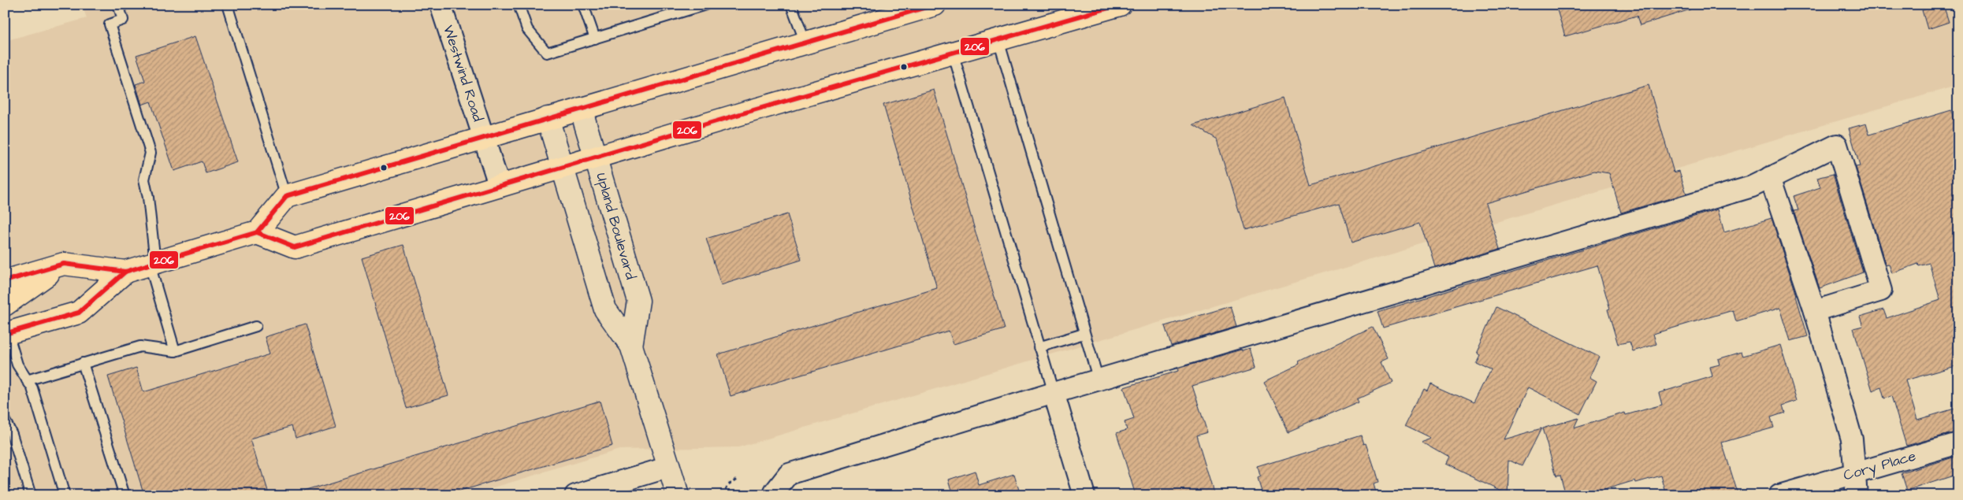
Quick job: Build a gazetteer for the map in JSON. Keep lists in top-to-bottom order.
{
  "streets": {
    "street": ["Westwind Road", "Upland Boulevard", "Cory Place"]
  },
  "lines": ["transit line 206"]
}
